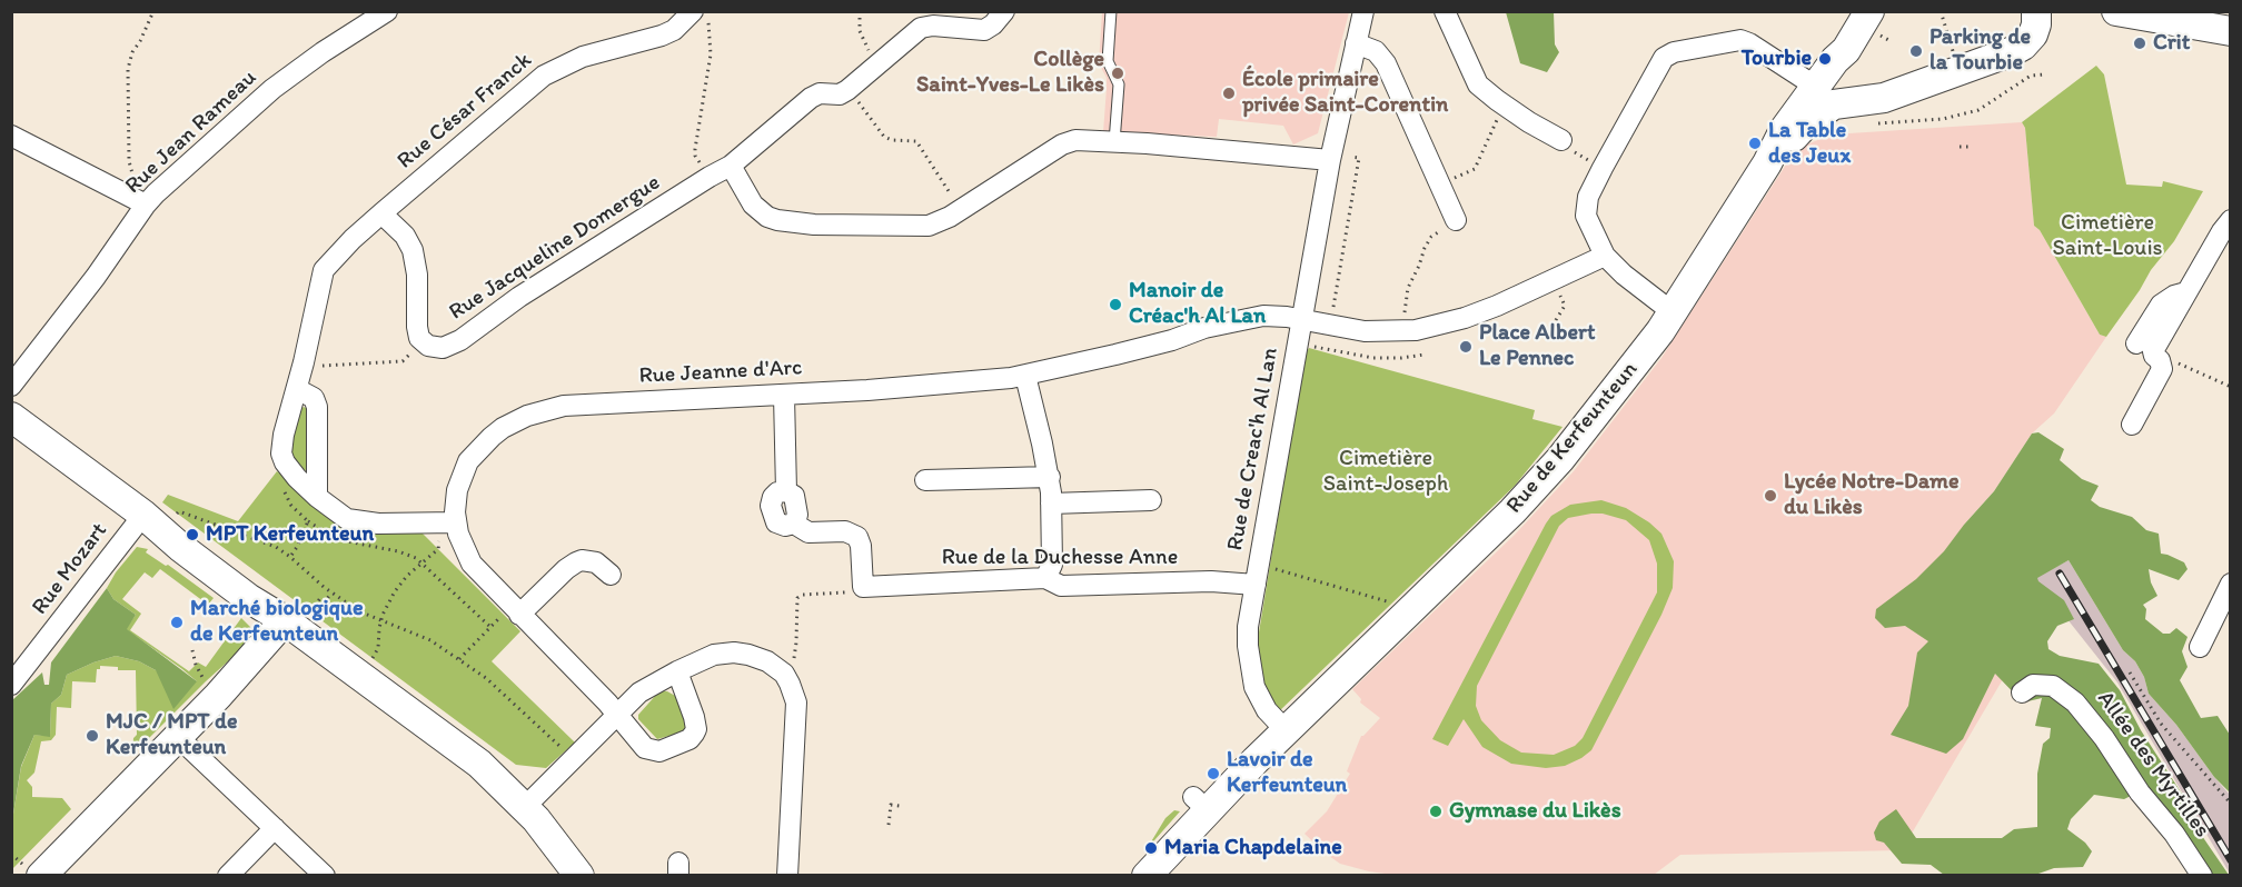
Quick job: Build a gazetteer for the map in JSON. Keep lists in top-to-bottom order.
{
  "streets": {
    "main road": ["Rue de Kerfeunteun"],
    "street": [
      "Rue César Franck",
      "Rue Jean Rameau",
      "Rue Jacqueline Domergue",
      "Rue Jeanne d'Arc",
      "Rue de Creac'h Al Lan",
      "Rue de la Duchesse Anne",
      "Rue Mozart",
      "Allée des Myrtilles"
    ]
  },
  "crossings": [
    ["Rue César Franck", "Rue Jacqueline Domergue"],
    ["Rue Jeanne d'Arc", "Rue de Creac'h Al Lan"],
    ["Rue de Kerfeunteun", "Rue de Creac'h Al Lan"],
    ["Rue de Creac'h Al Lan", "Rue de la Duchesse Anne"]
  ],
  "parks": ["Cimetière Saint-Louis", "Cimetière Saint-Joseph"],
  "places": [
    "Crit",
    "Parking de la Tourbie",
    "Tourbie",
    "Collège Saint-Yves-Le Likès",
    "École primaire privée Saint-Corentin",
    "La Table des Jeux",
    "Manoir de Créac'h Al Lan",
    "Place Albert Le Pennec",
    "Lycée Notre-Dame du Likès",
    "MPT Kerfeunteun",
    "Marché biologique de Kerfeunteun",
    "MJC / MPT de Kerfeunteun",
    "Lavoir de Kerfeunteun",
    "Gymnase du Likès",
    "Maria Chapdelaine"
  ]
}
